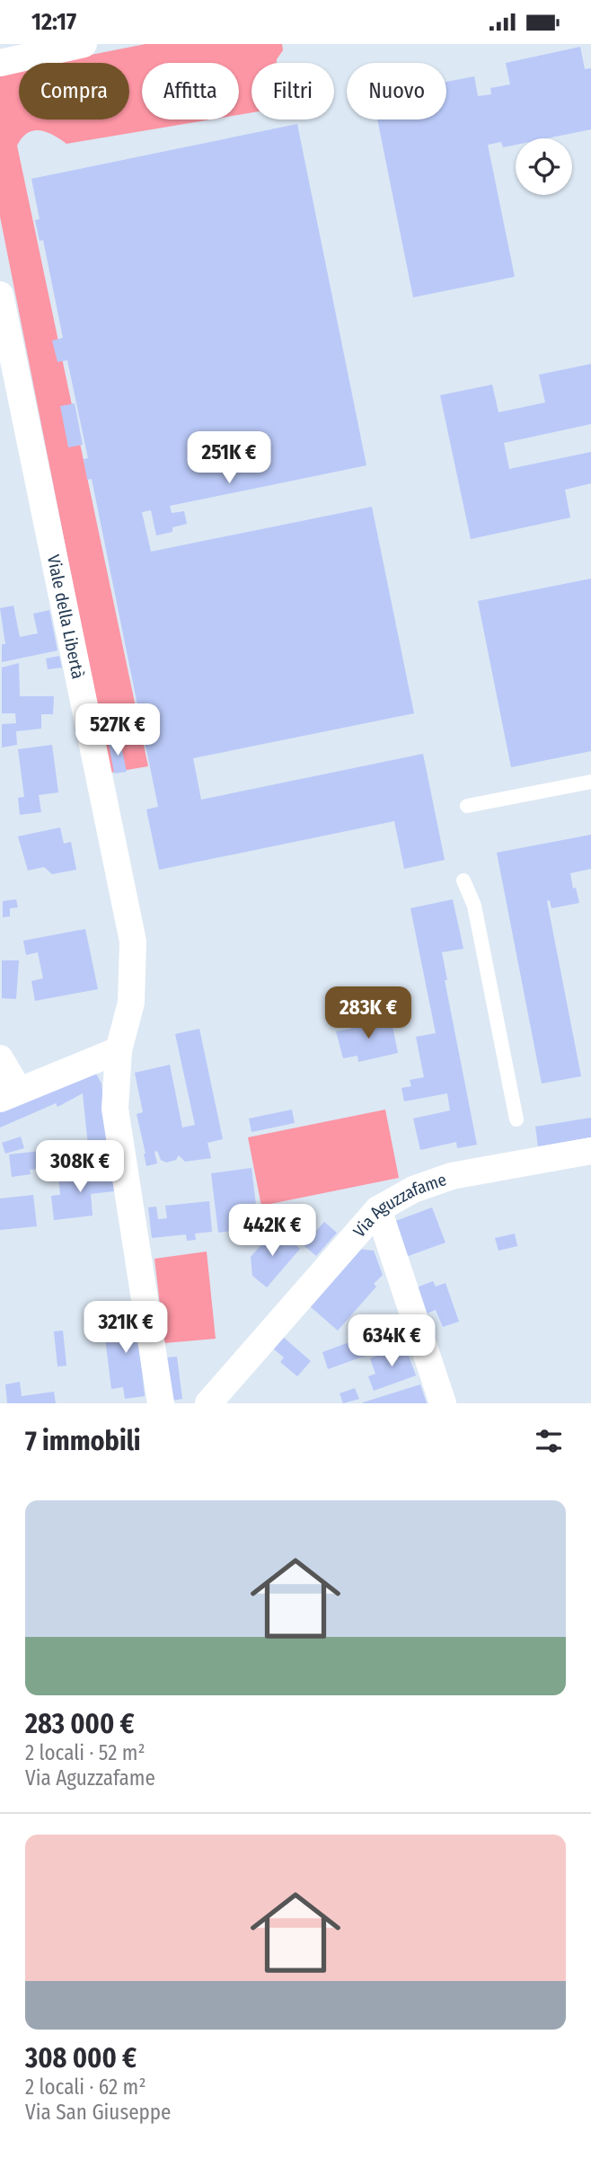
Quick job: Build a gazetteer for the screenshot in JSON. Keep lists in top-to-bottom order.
{
  "streets": {
    "street": ["Viale della Libertà", "Via Aguzzafame"]
  },
  "page": {
    "status": "12:17",
    "chip": [
      "Compra",
      "Affitta",
      "Filtri",
      "Nuovo"
    ],
    "price": [
      "251K €",
      "527K €",
      "283K €",
      "308K €",
      "442K €",
      "321K €",
      "634K €"
    ],
    "heading": "7 immobili",
    "list": [
      {
        "name": "283 000 €",
        "note": "2 locali · 52 m² · Via Aguzzafame"
      },
      {
        "name": "308 000 €",
        "note": "2 locali · 62 m² · Via San Giuseppe"
      }
    ]
  }
}
